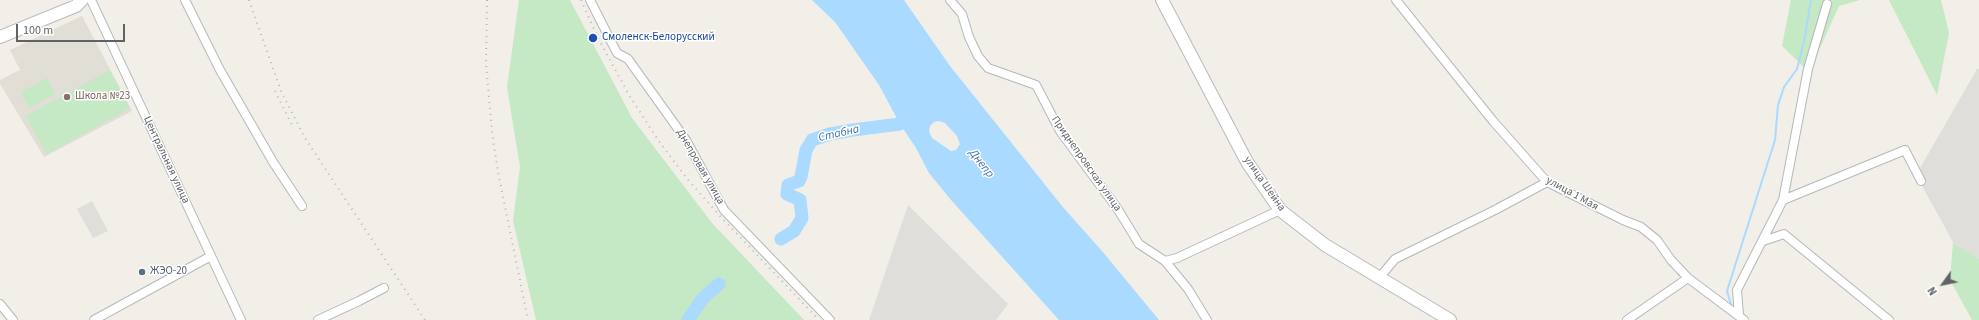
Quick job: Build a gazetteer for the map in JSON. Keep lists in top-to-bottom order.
{
  "streets": {
    "street": [
      "Центральная улица",
      "Приднепровская улица",
      "Днепровая улица",
      "улица Шейна",
      "улица 1 Мая"
    ]
  },
  "water": ["Стабна", "Днепр"],
  "places": ["Смоленск-Белорусский", "Школа №23", "ЖЭО-20"],
  "scale_bar": "100 m",
  "north": "bottom left"
}
